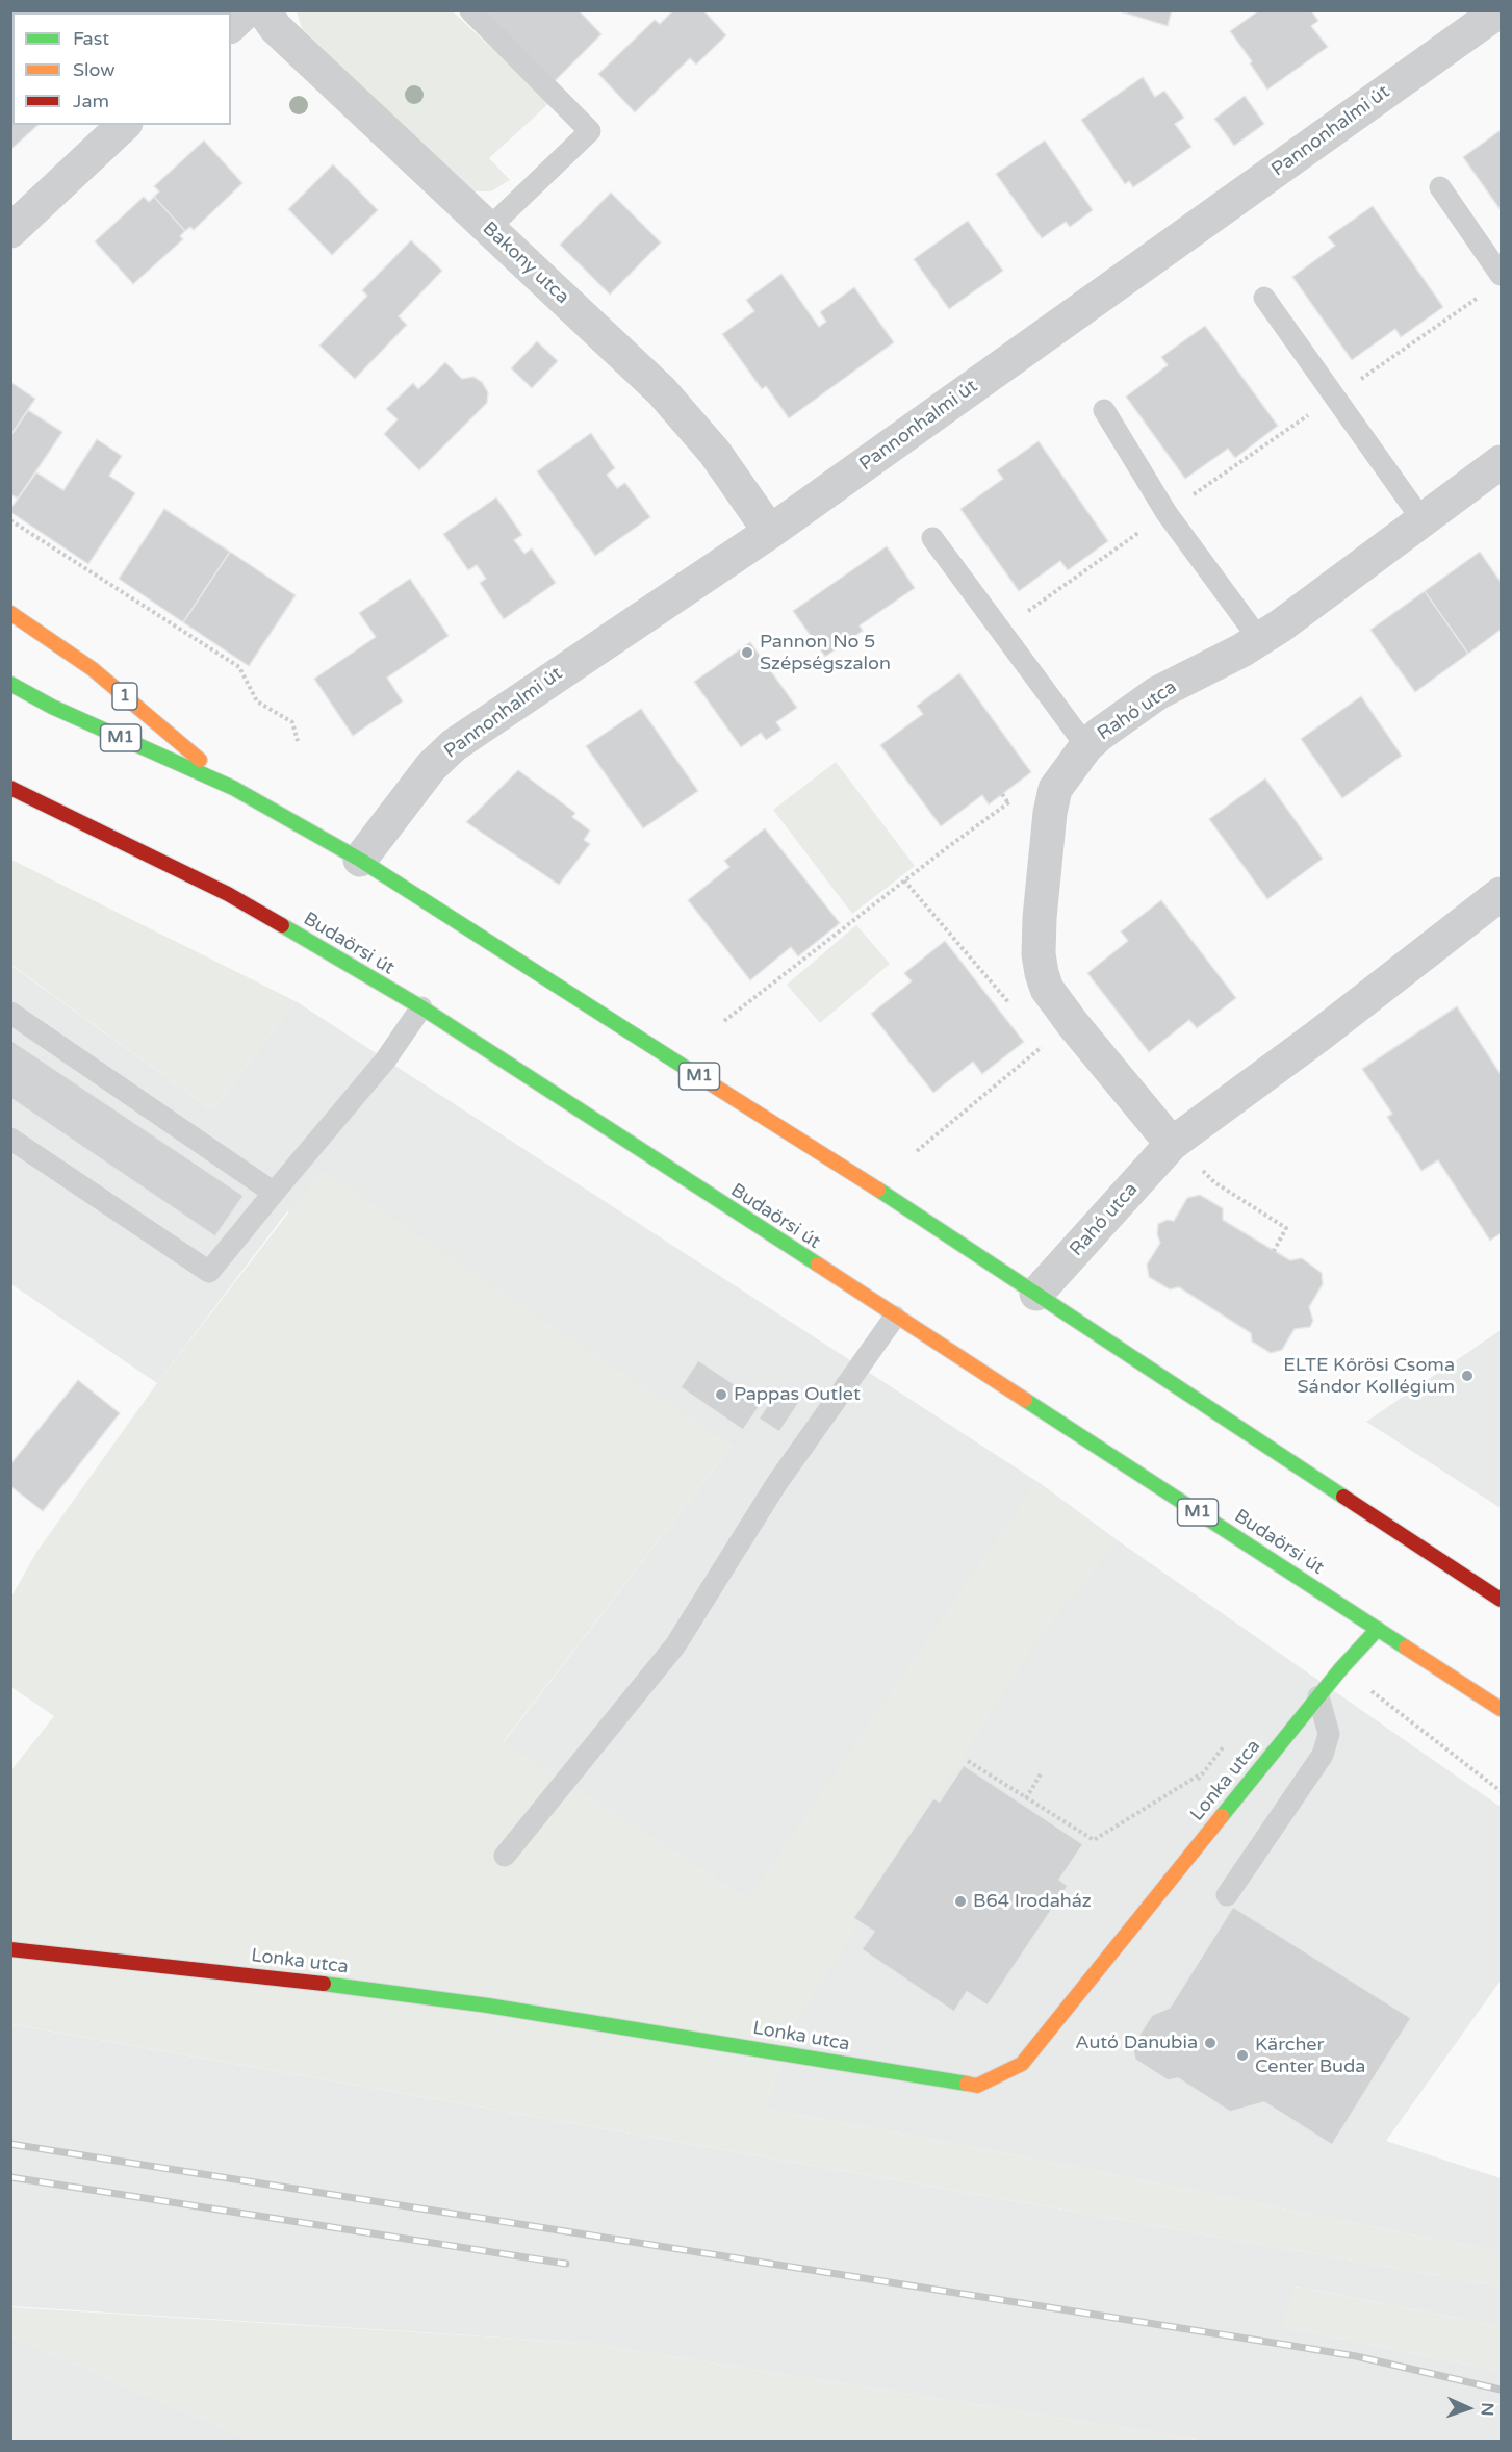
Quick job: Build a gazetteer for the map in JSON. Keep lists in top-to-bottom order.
{
  "streets": {
    "main road": [
      "1",
      "M1",
      "Budaörsi út",
      "Lonka utca"
    ],
    "street": ["Pannonhalmi út", "Bakony utca", "Rahó utca"]
  },
  "crossings": [
    ["Pannonhalmi út", "Bakony utca"],
    ["Pannonhalmi út", "M1"],
    ["1", "M1"],
    ["Rahó utca", "M1"],
    ["Budaörsi út", "Lonka utca"]
  ],
  "places": [
    "Pannon No 5 Szépségszalon",
    "ELTE Kőrösi Csoma Sándor Kollégium",
    "Pappas Outlet",
    "B64 Irodaház",
    "Autó Danubia",
    "Kärcher Center Buda"
  ],
  "legend": ["Fast", "Slow", "Jam"],
  "north": "right"
}
